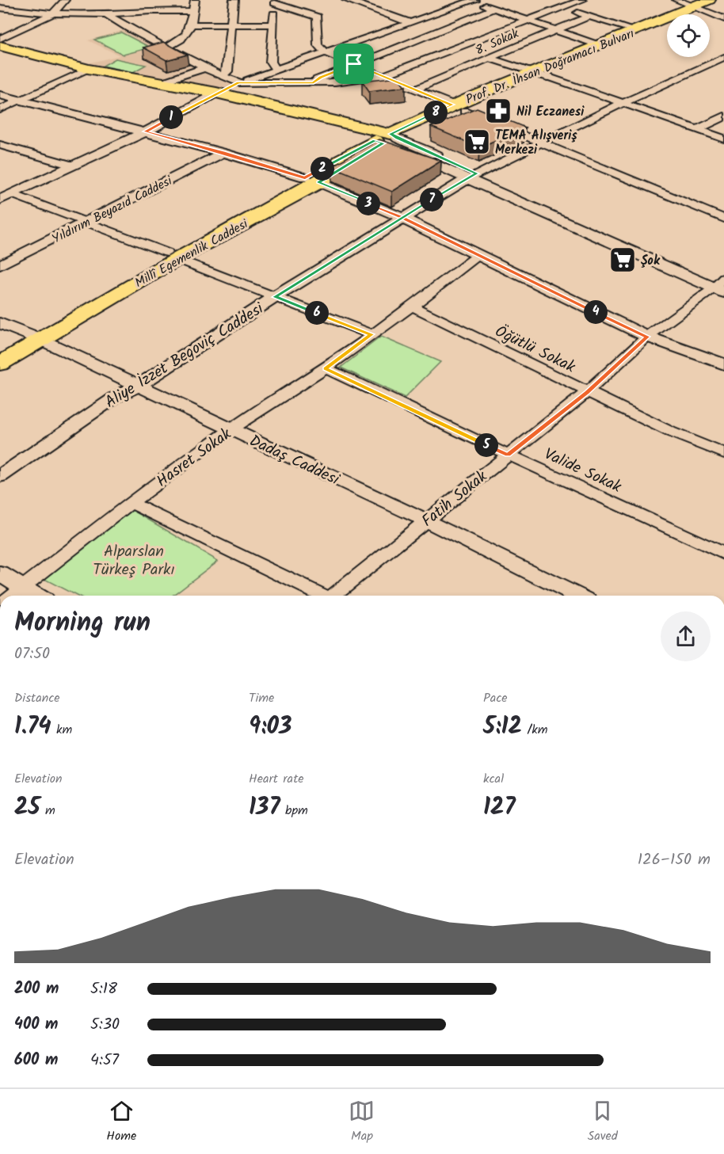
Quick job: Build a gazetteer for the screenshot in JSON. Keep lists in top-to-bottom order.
{
  "streets": {
    "main road": ["Prof. Dr. İhsan Doğramacı Bulvarı", "Millî Egemenlik Caddesi"],
    "street": [
      "8. Sokak",
      "Yıldırım Beyazıd Caddesi",
      "Öğütlü Sokak",
      "Aliye İzzet Begoviç Caddesi",
      "Hasret Sokak",
      "Dadaş Caddesi",
      "Valide Sokak",
      "Fatih Sokak"
    ]
  },
  "crossings": [
    ["Prof. Dr. İhsan Doğramacı Bulvarı", "Millî Egemenlik Caddesi"],
    ["Millî Egemenlik Caddesi", "Dadaş Caddesi"],
    ["Öğütlü Sokak", "Hasret Sokak"],
    ["Öğütlü Sokak", "Fatih Sokak"],
    ["Aliye İzzet Begoviç Caddesi", "Dadaş Caddesi"],
    ["Hasret Sokak", "Dadaş Caddesi"],
    ["Hasret Sokak", "Valide Sokak"],
    ["Dadaş Caddesi", "Fatih Sokak"],
    ["Valide Sokak", "Fatih Sokak"]
  ],
  "parks": ["Alparslan Türkeş Parkı"],
  "places": {
    "pharmacy": ["Nil Eczanesi"],
    "supermarket": ["TEMA Alışveriş Merkezi", "Şok"]
  },
  "page": {
    "pins": [
      "8",
      "1",
      "2",
      "7",
      "3",
      "4",
      "6",
      "5"
    ],
    "heading": ["Morning run", "07:50"],
    "stats": [
      ["Distance", "1.74 km"],
      ["Time", "9:03"],
      ["Pace", "5:12 /km"],
      ["Elevation", "25 m"],
      ["Heart rate", "137 bpm"],
      ["kcal", "127"]
    ],
    "chart": ["Elevation", "126–150 m"],
    "list": [
      {
        "name": "200 m",
        "note": "5:18"
      },
      {
        "name": "400 m",
        "note": "5:30"
      },
      {
        "name": "600 m",
        "note": "4:57"
      }
    ],
    "tabs": ["Home", "Map", "Saved"]
  }
}
